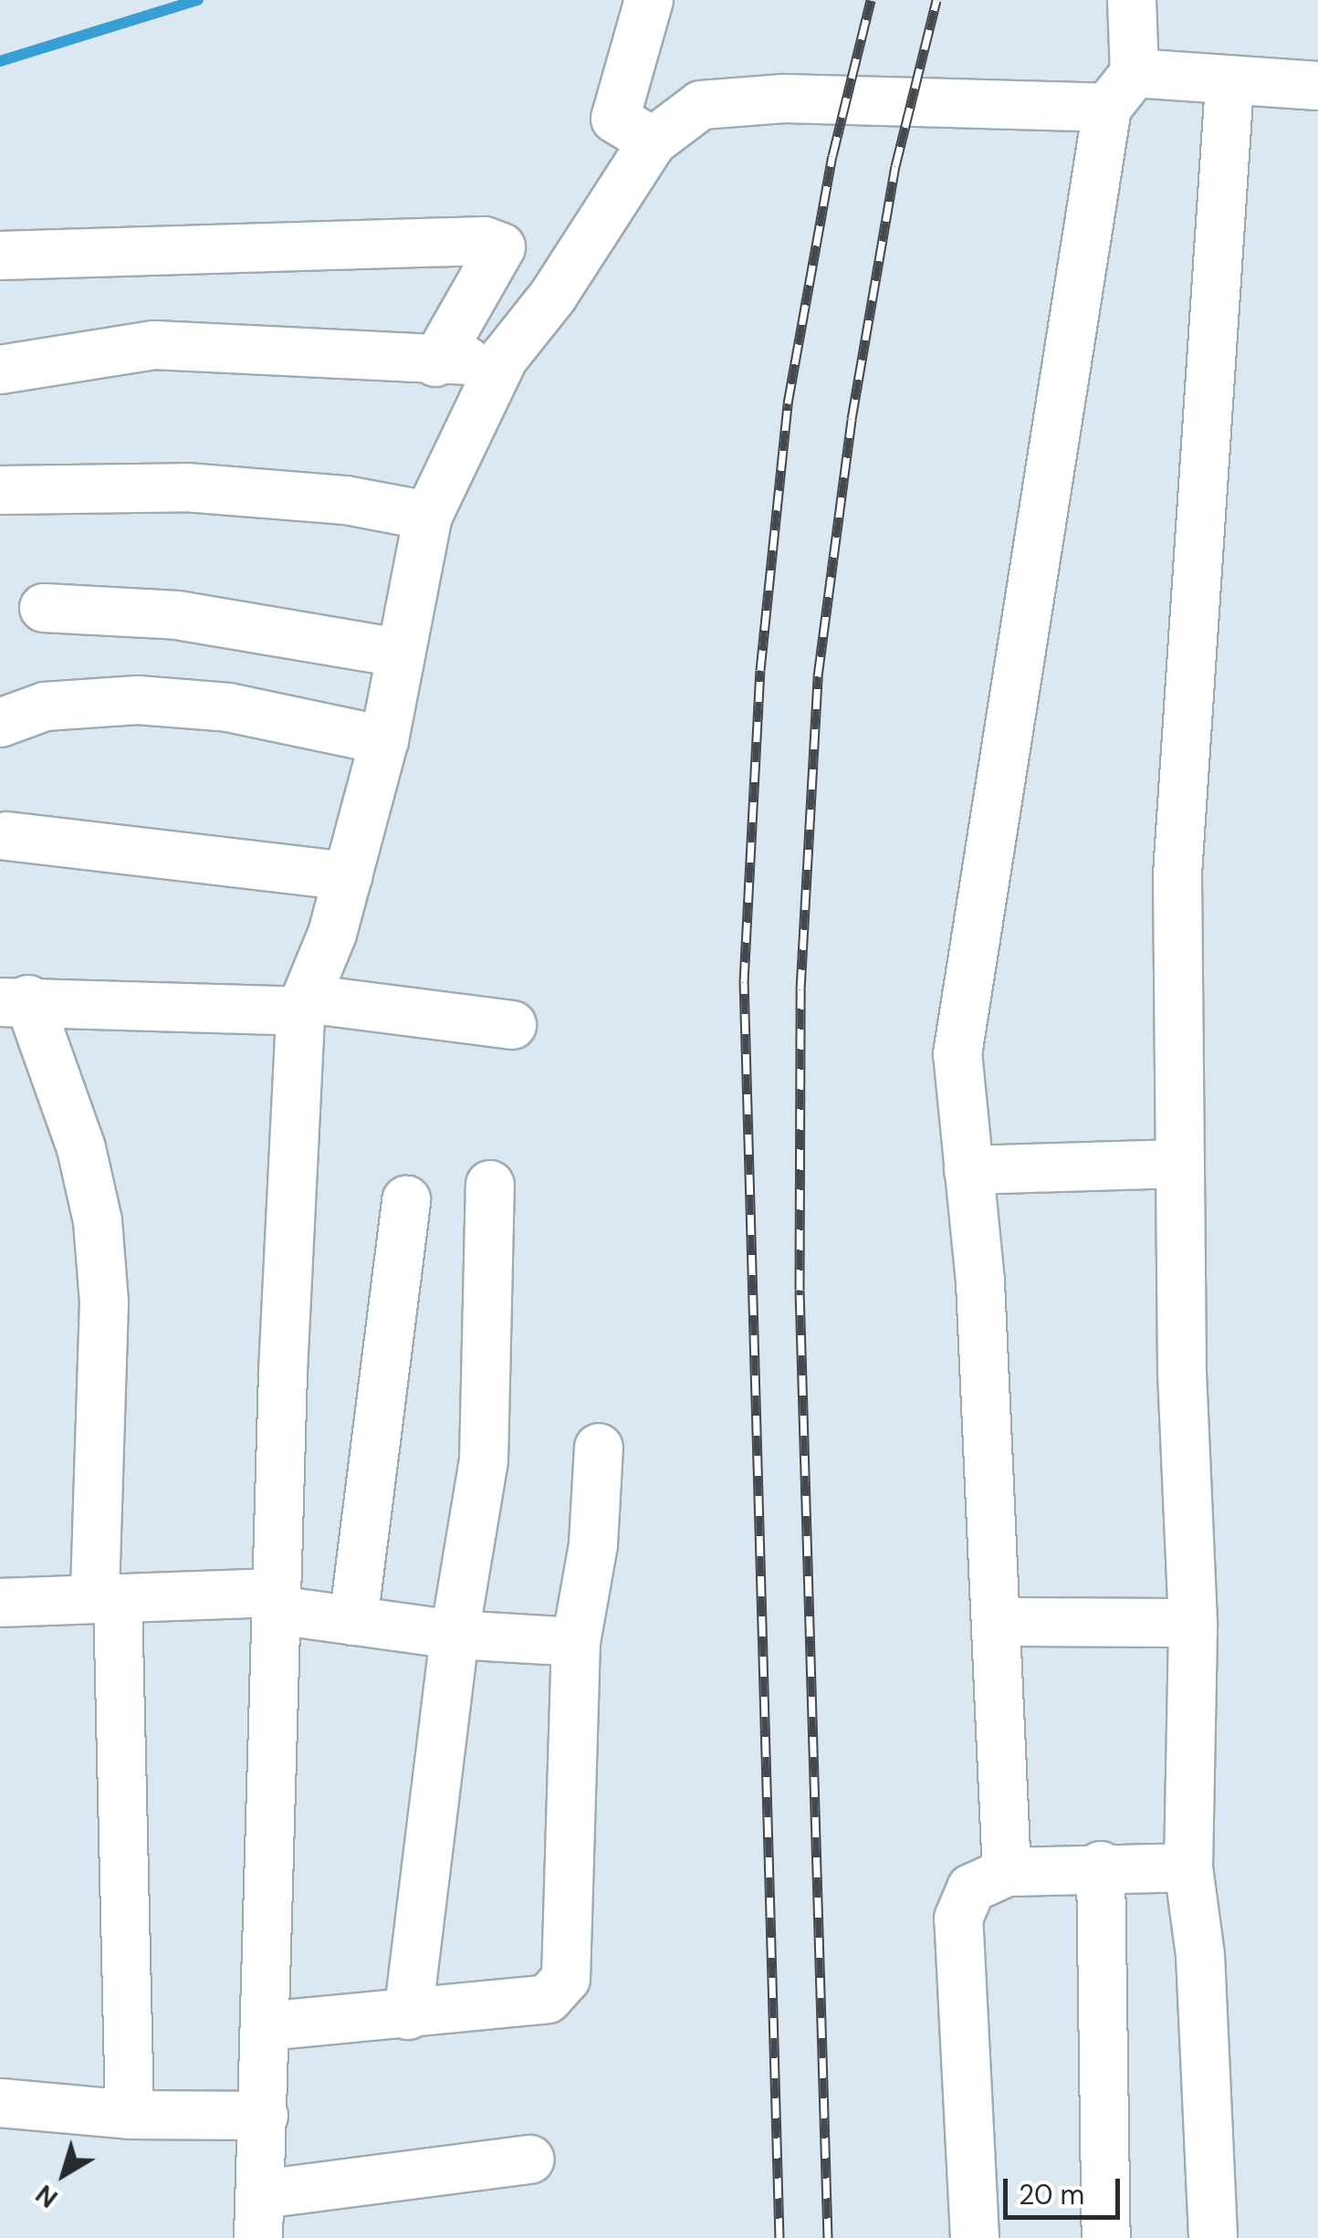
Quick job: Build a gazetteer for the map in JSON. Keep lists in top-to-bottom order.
{
  "scale_bar": "20 m",
  "north": "bottom left"
}
